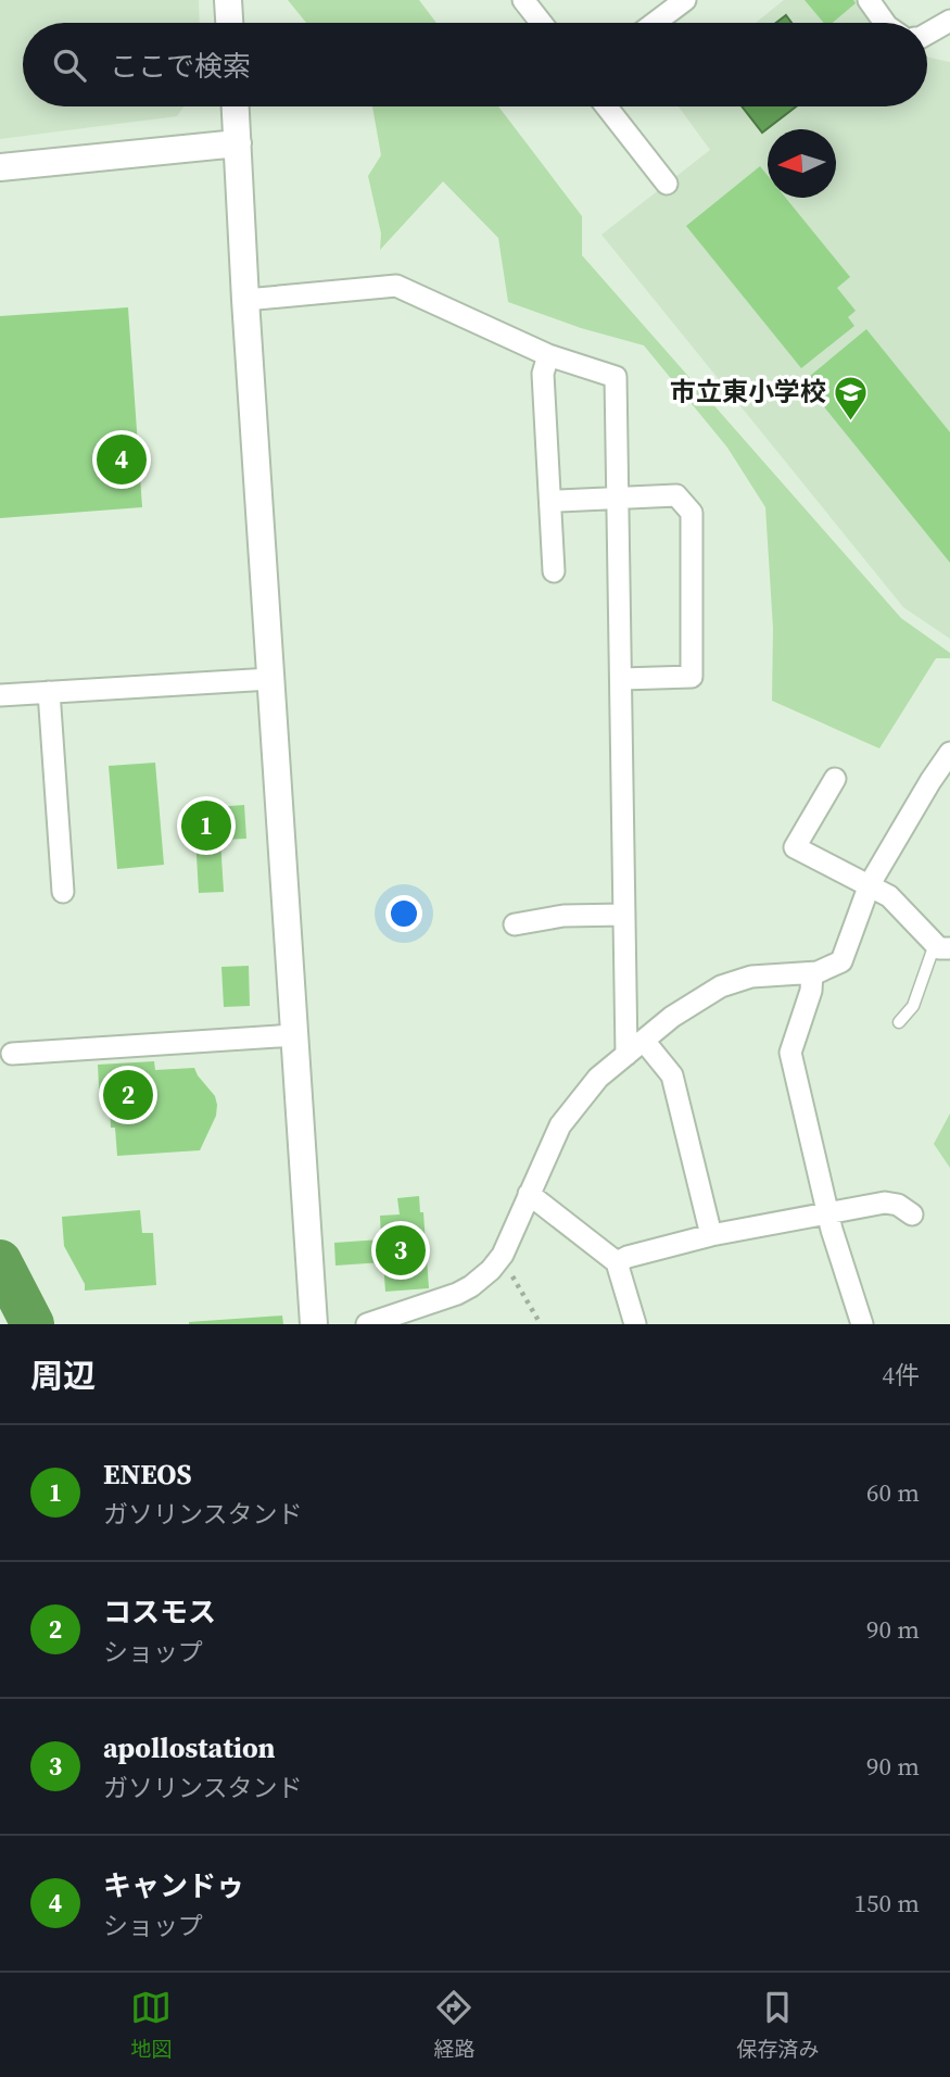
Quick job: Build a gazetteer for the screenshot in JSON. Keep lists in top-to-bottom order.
{
  "places": {
    "school or university": ["市立東小学校"]
  },
  "north": "left",
  "page": {
    "search": "ここで検索",
    "pins": [
      "4",
      "1",
      "2",
      "3"
    ],
    "heading": ["周辺", "4件"],
    "list": [
      {
        "mark": "1",
        "name": "ENEOS",
        "note": "ガソリンスタンド",
        "value": "60 m"
      },
      {
        "mark": "2",
        "name": "コスモス",
        "note": "ショップ",
        "value": "90 m"
      },
      {
        "mark": "3",
        "name": "apollostation",
        "note": "ガソリンスタンド",
        "value": "90 m"
      },
      {
        "mark": "4",
        "name": "キャンドゥ",
        "note": "ショップ",
        "value": "150 m"
      }
    ],
    "nav": ["地図", "経路", "保存済み"]
  }
}
